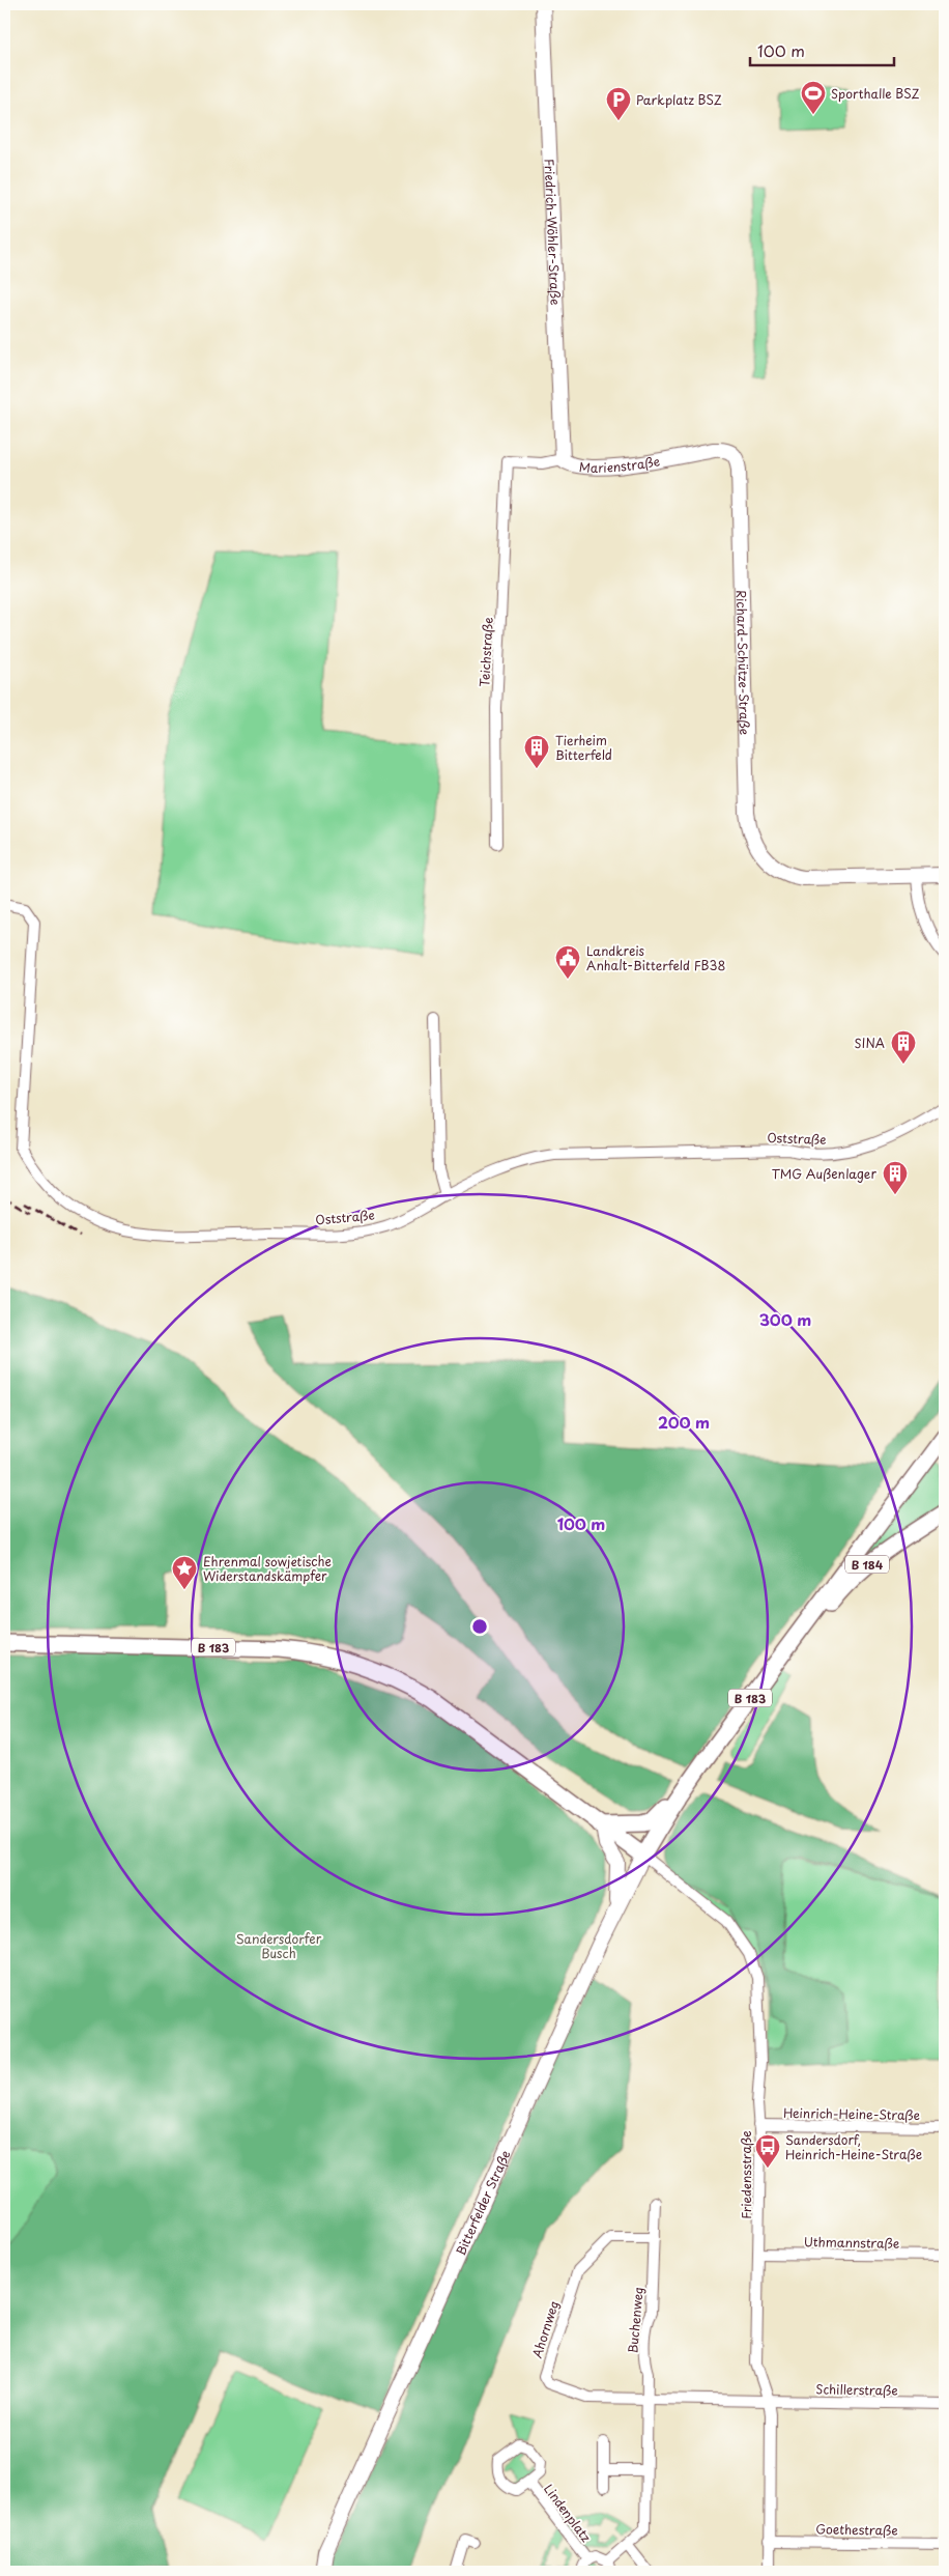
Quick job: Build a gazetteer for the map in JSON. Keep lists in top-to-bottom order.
{
  "streets": {
    "main road": ["B 184", "B 183"],
    "street": [
      "Friedrich-Wöhler-Straße",
      "Marienstraße",
      "Teichstraße",
      "Richard-Schütze-Straße",
      "Oststraße",
      "Heinrich-Heine-Straße",
      "Friedensstraße",
      "Bitterfelder Straße",
      "Uthmannstraße",
      "Buchenweg",
      "Ahornweg",
      "Schillerstraße",
      "Lindenplatz",
      "Goethestraße"
    ]
  },
  "crossings": [
    ["Friedrich-Wöhler-Straße", "Marienstraße"],
    ["Marienstraße", "Teichstraße"],
    ["Marienstraße", "Richard-Schütze-Straße"],
    ["B 184", "B 183"],
    ["B 183", "Friedensstraße"],
    ["B 183", "Bitterfelder Straße"],
    ["Heinrich-Heine-Straße", "Friedensstraße"],
    ["Friedensstraße", "Bitterfelder Straße"],
    ["Friedensstraße", "Uthmannstraße"],
    ["Friedensstraße", "Ahornweg"],
    ["Friedensstraße", "Schillerstraße"],
    ["Friedensstraße", "Goethestraße"],
    ["Buchenweg", "Ahornweg"],
    ["Buchenweg", "Lindenplatz"],
    ["Ahornweg", "Schillerstraße"]
  ],
  "parks": ["Sandersdorfer Busch"],
  "places": {
    "sports": ["Sporthalle BSZ"],
    "parking": ["Parkplatz BSZ"],
    "building": ["Tierheim Bitterfeld", "SINA", "TMG Außenlager"],
    "public building": ["Landkreis Anhalt-Bitterfeld FB38"],
    "place": ["Ehrenmal sowjetische Widerstandskämpfer"],
    "bus stop": ["Sandersdorf, Heinrich-Heine-Straße"]
  },
  "scale_bar": "100 m",
  "rings": ["300 m", "200 m", "100 m"]
}
